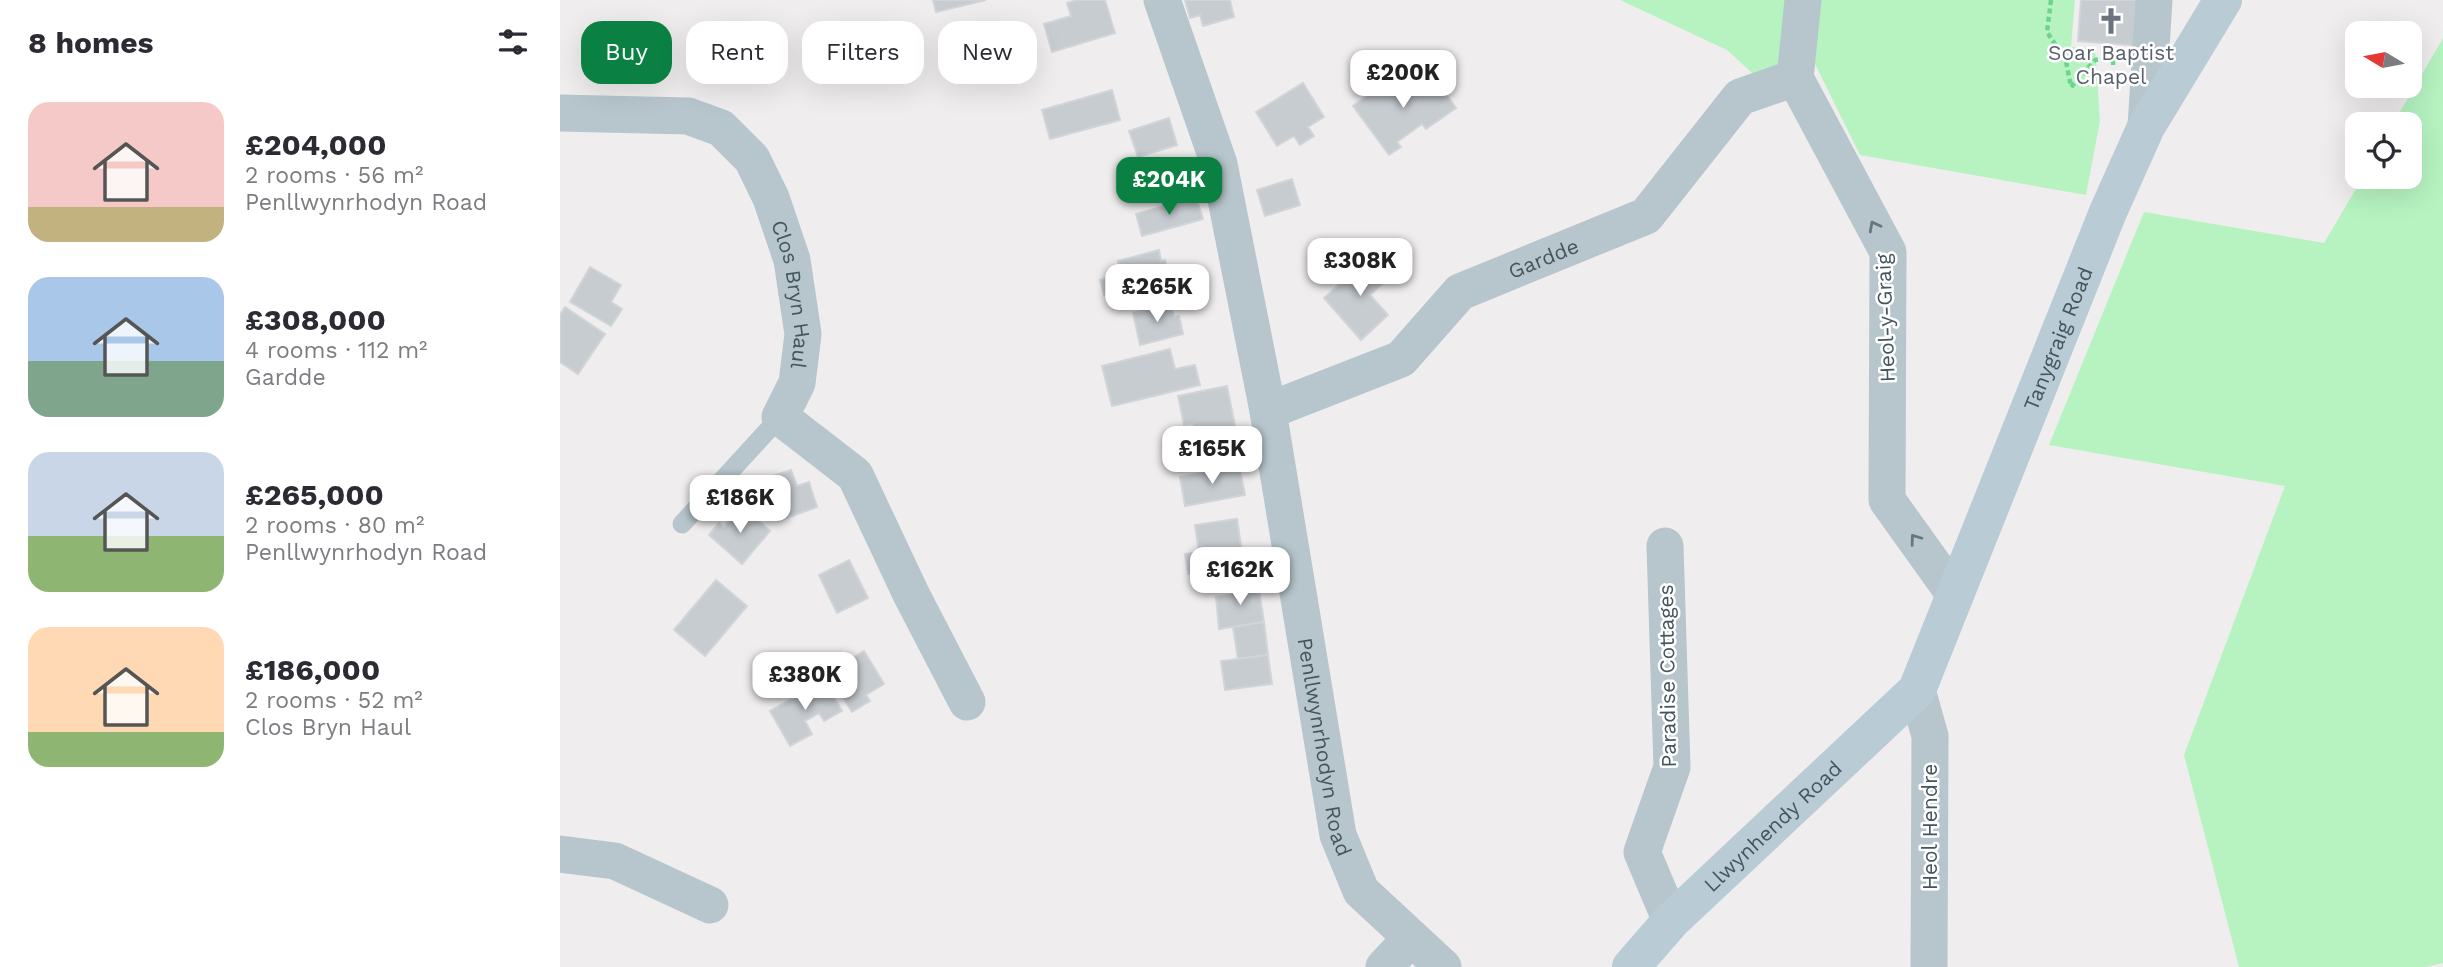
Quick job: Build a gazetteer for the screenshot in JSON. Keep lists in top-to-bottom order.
{
  "streets": {
    "main road": ["Tanygraig Road", "Llwynhendy Road"],
    "street": [
      "Gardde",
      "Clos Bryn Haul",
      "Heol-y-Graig",
      "Paradise Cottages",
      "Penllwynrhodyn Road",
      "Heol Hendre"
    ]
  },
  "crossings": [
    ["Gardde", "Heol-y-Graig"],
    ["Gardde", "Penllwynrhodyn Road"],
    ["Heol-y-Graig", "Tanygraig Road"],
    ["Tanygraig Road", "Llwynhendy Road"],
    ["Tanygraig Road", "Heol Hendre"],
    ["Paradise Cottages", "Llwynhendy Road"],
    ["Llwynhendy Road", "Heol Hendre"]
  ],
  "one_way": ["Heol-y-Graig"],
  "places": {
    "church": ["Soar Baptist Chapel"]
  },
  "north": "left",
  "page": {
    "heading": "8 homes",
    "chip": [
      "Buy",
      "Rent",
      "Filters",
      "New"
    ],
    "price": [
      "£200K",
      "£204K",
      "£308K",
      "£265K",
      "£165K",
      "£186K",
      "£162K",
      "£380K"
    ],
    "list": [
      {
        "name": "£204,000",
        "note": "2 rooms · 56 m² · Penllwynrhodyn Road"
      },
      {
        "name": "£308,000",
        "note": "4 rooms · 112 m² · Gardde"
      },
      {
        "name": "£265,000",
        "note": "2 rooms · 80 m² · Penllwynrhodyn Road"
      },
      {
        "name": "£186,000",
        "note": "2 rooms · 52 m² · Clos Bryn Haul"
      }
    ]
  }
}
